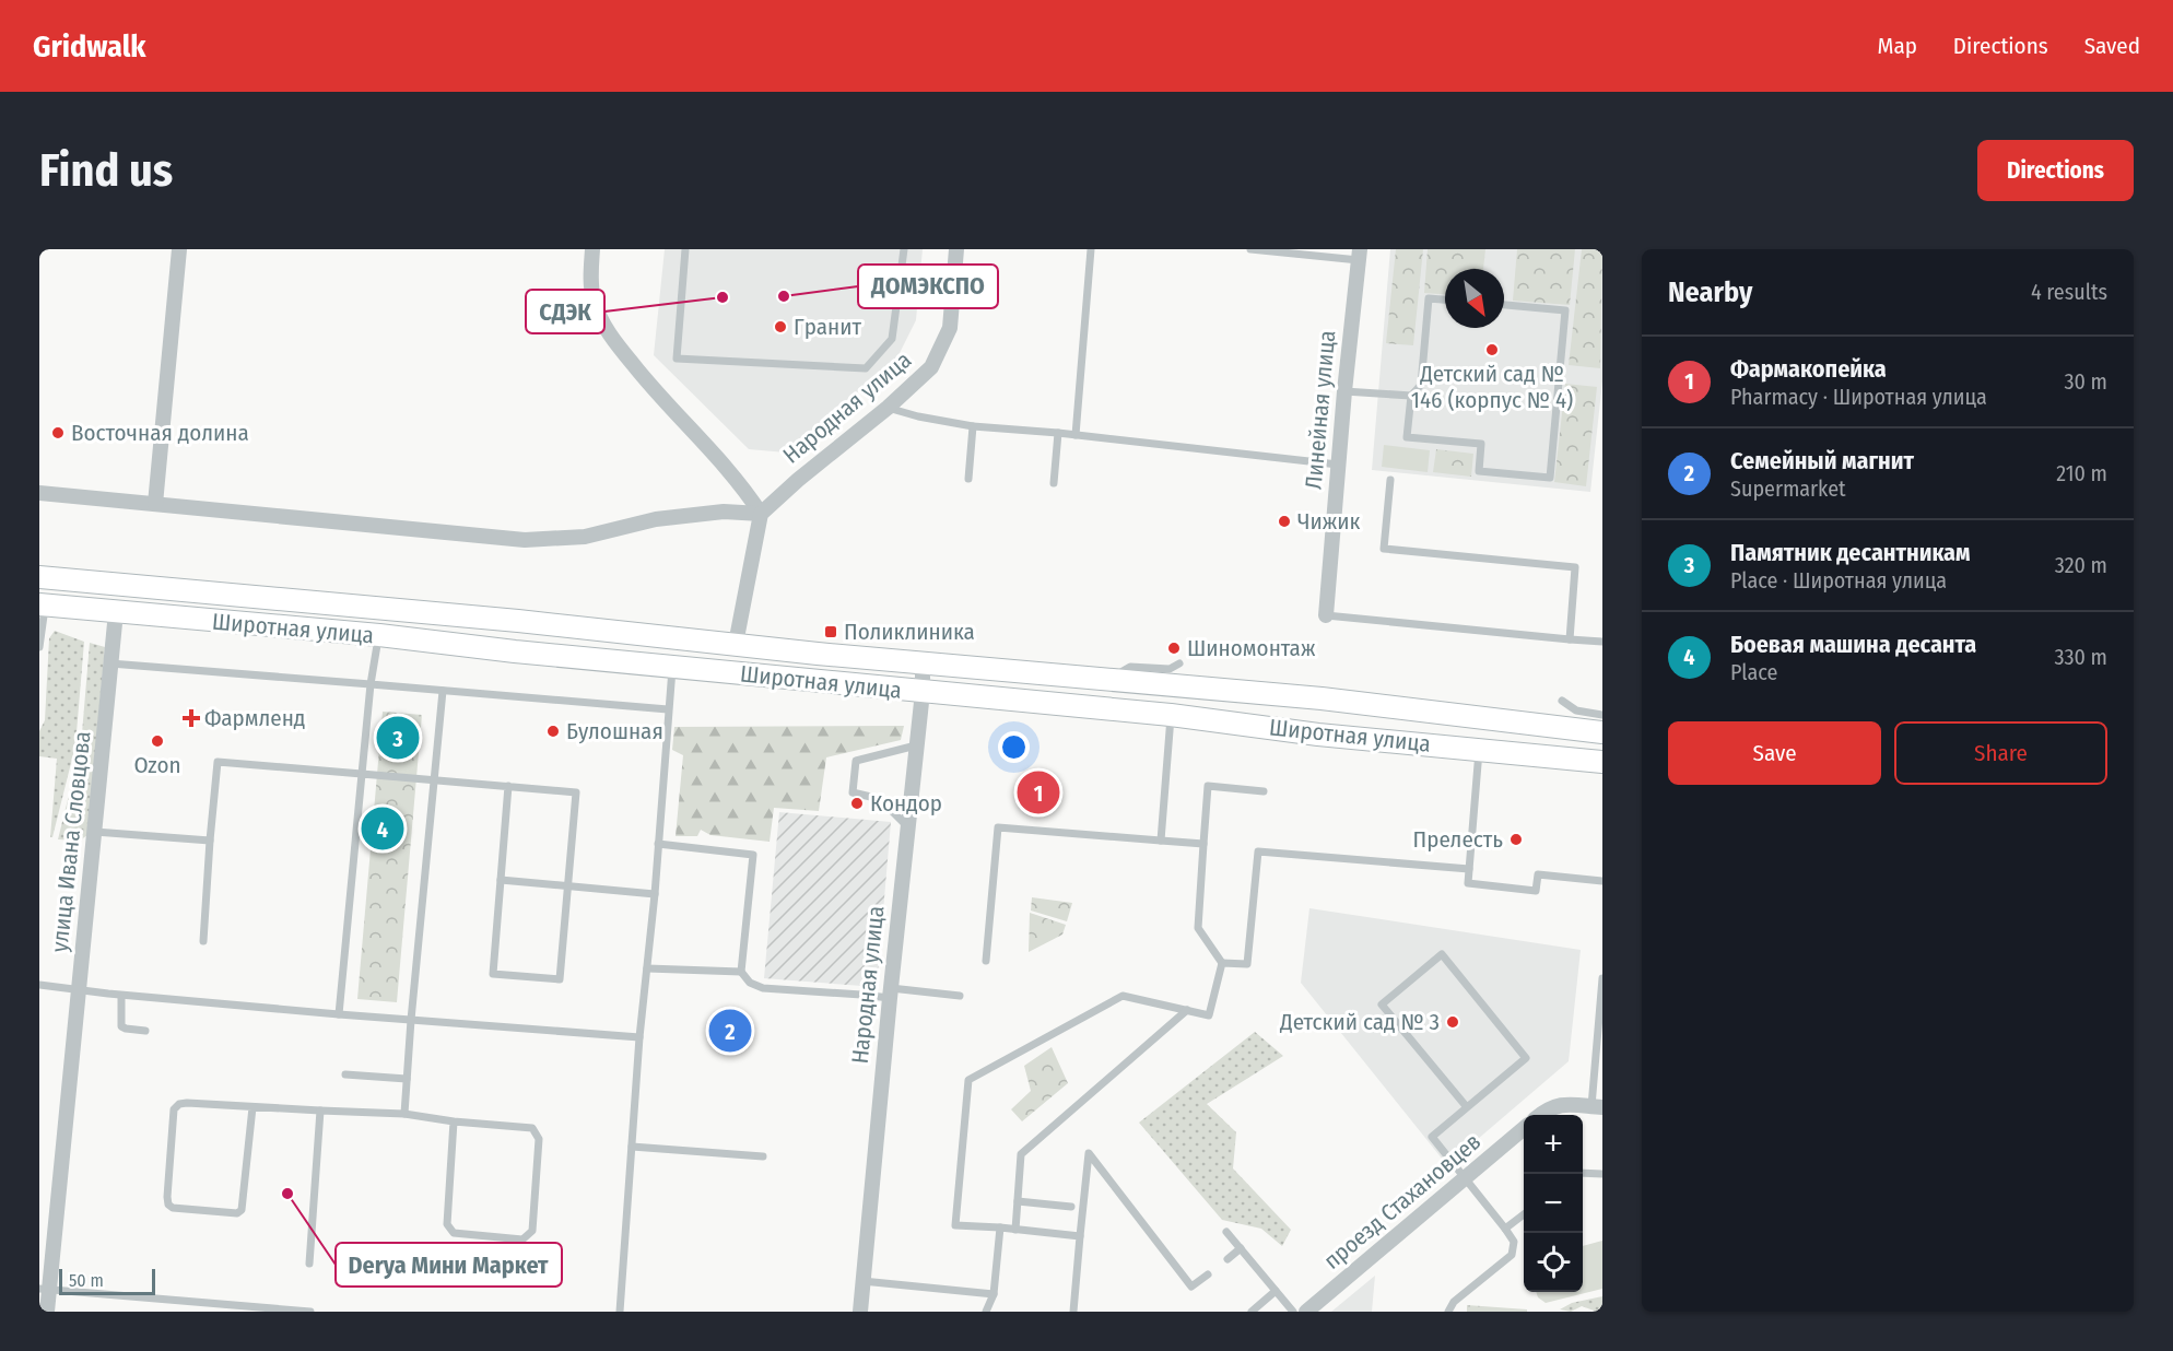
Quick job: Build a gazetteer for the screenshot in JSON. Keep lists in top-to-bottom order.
{
  "streets": {
    "main road": ["Широтная улица"],
    "street": [
      "Народная улица",
      "Линейная улица",
      "улица Ивана Словцова",
      "проезд Стахановцев"
    ]
  },
  "crossings": [
    ["Народная улица", "Широтная улица"],
    ["Широтная улица", "улица Ивана Словцова"]
  ],
  "places": {
    "other": [
      "ДОМЭКСПО",
      "СДЭК",
      "Гранит",
      "Детский сад № 146 (корпус № 4)",
      "Восточная долина",
      "Чижик",
      "Шиномонтаж",
      "Булошная",
      "Ozon",
      "Кондор",
      "Прелесть",
      "Детский сад № 3",
      "Derya Мини Маркет"
    ],
    "transit": ["Поликлиника"],
    "health": ["Фармленд"]
  },
  "scale_bar": "50 m",
  "north": "bottom right",
  "page": {
    "header": "Gridwalk",
    "nav": ["Map", "Directions", "Saved"],
    "buttons": [
      "Directions",
      ["Save", "Share"]
    ],
    "title": "Find us",
    "heading": ["Nearby", "4 results"],
    "list": [
      {
        "mark": "1",
        "name": "Фармакопейка",
        "note": "Pharmacy · Широтная улица",
        "value": "30 m"
      },
      {
        "mark": "2",
        "name": "Семейный магнит",
        "note": "Supermarket",
        "value": "210 m"
      },
      {
        "mark": "3",
        "name": "Памятник десантникам",
        "note": "Place · Широтная улица",
        "value": "320 m"
      },
      {
        "mark": "4",
        "name": "Боевая машина десанта",
        "note": "Place",
        "value": "330 m"
      }
    ],
    "pins": [
      "3",
      "1",
      "4",
      "2"
    ],
    "map_buttons": ["+", "−"],
    "scale": "50 m"
  }
}
